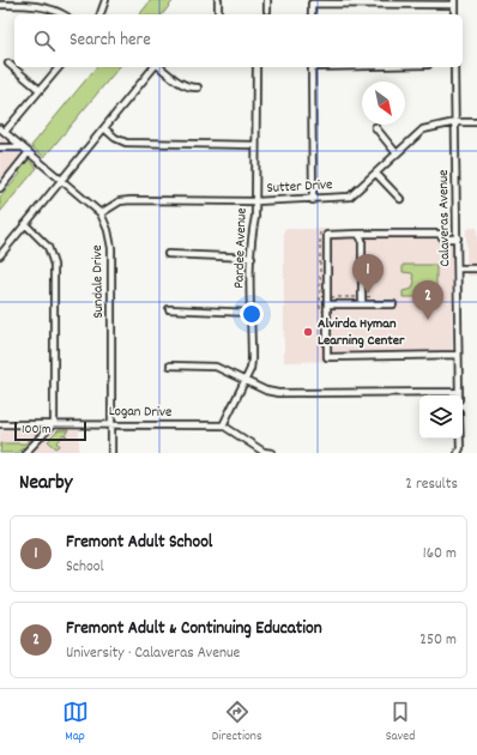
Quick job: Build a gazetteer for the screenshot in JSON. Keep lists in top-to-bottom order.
{
  "streets": {
    "street": [
      "Sutter Drive",
      "Calaveras Avenue",
      "Pardee Avenue",
      "Sundale Drive",
      "Logan Drive"
    ]
  },
  "crossings": [
    ["Sutter Drive", "Calaveras Avenue"],
    ["Sutter Drive", "Pardee Avenue"],
    ["Sutter Drive", "Sundale Drive"],
    ["Pardee Avenue", "Logan Drive"],
    ["Sundale Drive", "Logan Drive"]
  ],
  "places": ["Alvirda Hyman Learning Center"],
  "scale_bar": "100 m",
  "north": "bottom right",
  "page": {
    "search": "Search here",
    "pins": ["1", "2"],
    "scale": "100 m",
    "heading": ["Nearby", "2 results"],
    "list": [
      {
        "mark": "1",
        "name": "Fremont Adult School",
        "note": "School",
        "value": "160 m"
      },
      {
        "mark": "2",
        "name": "Fremont Adult & Continuing Education",
        "note": "University · Calaveras Avenue",
        "value": "250 m"
      }
    ],
    "nav": ["Map", "Directions", "Saved"]
  }
}
